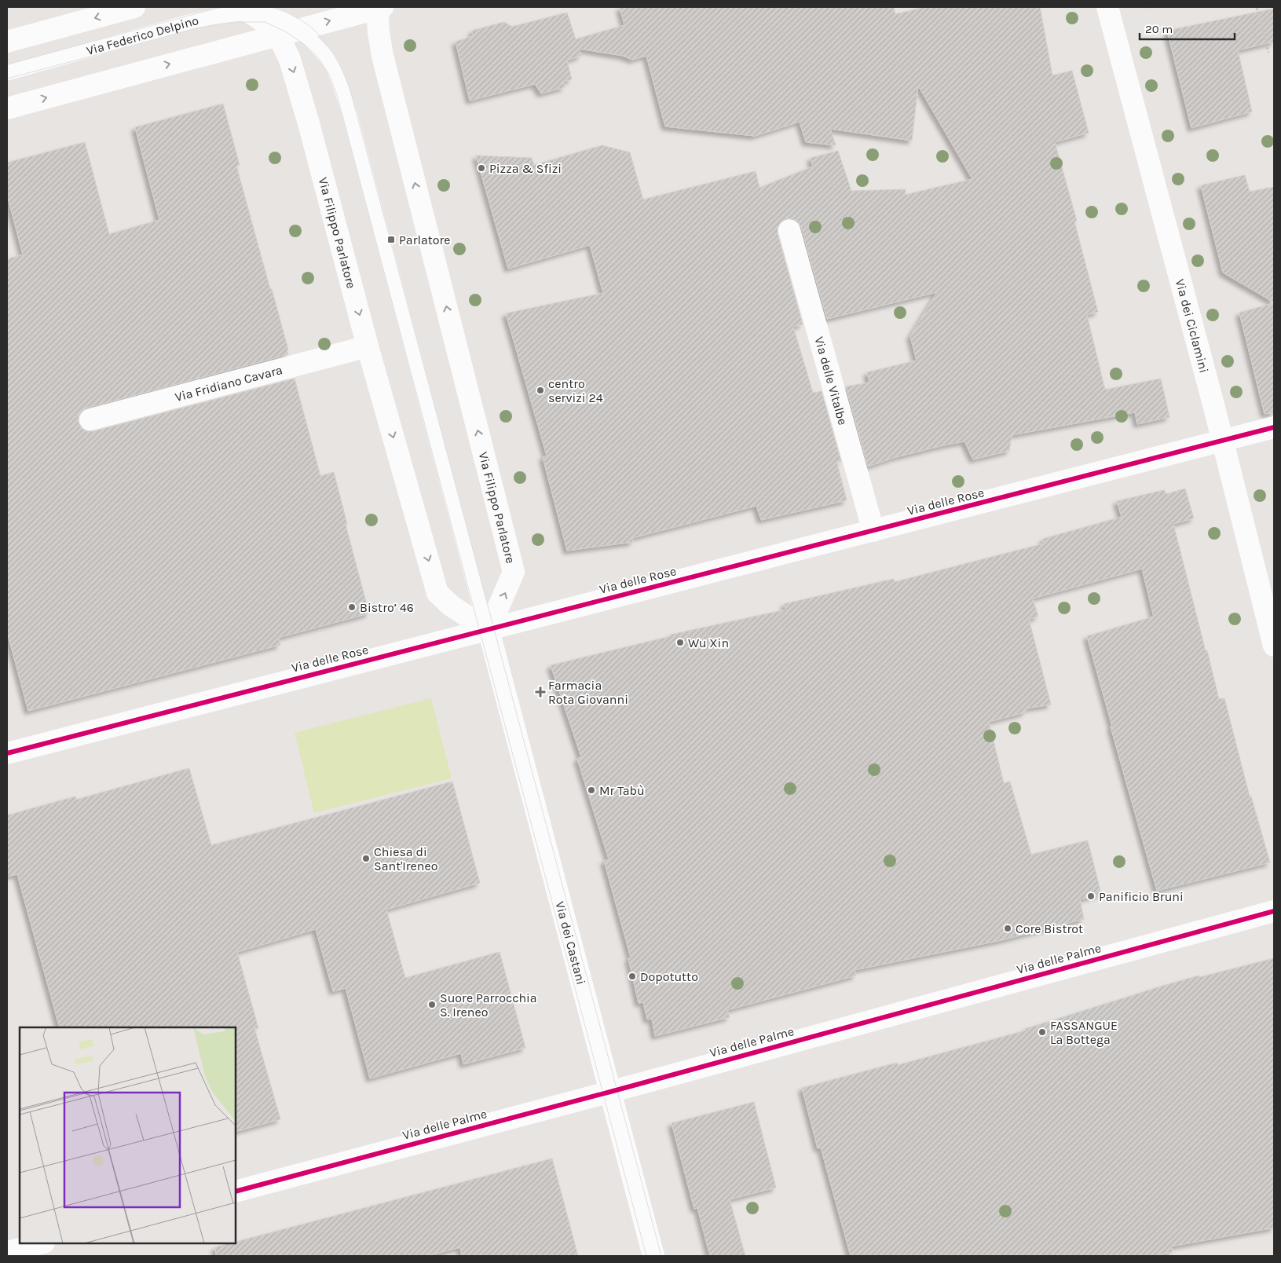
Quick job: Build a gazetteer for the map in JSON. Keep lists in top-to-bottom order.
{
  "streets": {
    "street": [
      "Via Filippo Parlatore",
      "Via dei Ciclamini",
      "Via delle Vitalbe",
      "Via Fridiano Cavara",
      "Via delle Rose",
      "Via dei Castani",
      "Via delle Palme"
    ],
    "lane": ["Via Federico Delpino"]
  },
  "crossings": [
    ["Via Federico Delpino", "Via Filippo Parlatore"],
    ["Via Federico Delpino", "Via delle Rose"],
    ["Via Federico Delpino", "Via dei Castani"],
    ["Via Filippo Parlatore", "Via Fridiano Cavara"],
    ["Via Filippo Parlatore", "Via delle Rose"],
    ["Via Filippo Parlatore", "Via dei Castani"],
    ["Via dei Ciclamini", "Via delle Rose"],
    ["Via delle Vitalbe", "Via delle Rose"],
    ["Via delle Rose", "Via dei Castani"],
    ["Via dei Castani", "Via delle Palme"]
  ],
  "places": {
    "other": [
      "Pizza & Sfizi",
      "centro servizi 24",
      "Bistro’ 46",
      "Wu Xin",
      "Mr Tabù",
      "Chiesa di Sant'Ireneo",
      "Panificio Bruni",
      "Core Bistrot",
      "Dopotutto",
      "Suore Parrocchia S. Ireneo",
      "FASSANGUE La Bottega"
    ],
    "transit": ["Parlatore"],
    "health": ["Farmacia Rota Giovanni"]
  },
  "scale_bar": "20 m"
}
